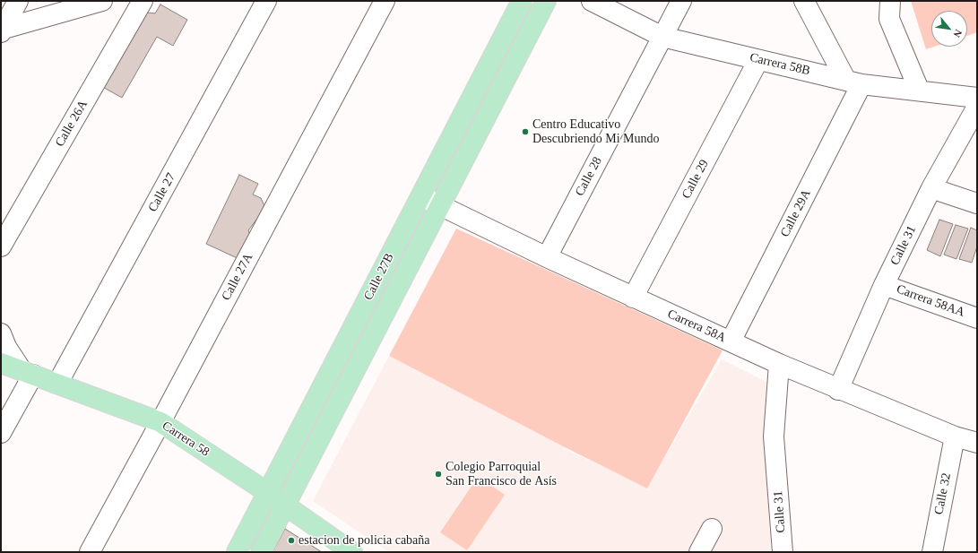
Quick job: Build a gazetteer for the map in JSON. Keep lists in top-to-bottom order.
{
  "streets": {
    "main road": ["Calle 27B", "Carrera 58"],
    "street": [
      "Carrera 58B",
      "Calle 26A",
      "Calle 28",
      "Calle 29",
      "Calle 27",
      "Calle 29A",
      "Calle 31",
      "Calle 27A",
      "Carrera 58AA",
      "Carrera 58A",
      "Calle 32"
    ]
  },
  "crossings": [
    ["Carrera 58B", "Calle 28"],
    ["Carrera 58B", "Calle 29"],
    ["Carrera 58B", "Calle 29A"],
    ["Calle 28", "Carrera 58A"],
    ["Calle 29", "Carrera 58A"],
    ["Calle 27", "Carrera 58"],
    ["Calle 29A", "Carrera 58A"],
    ["Calle 31", "Carrera 58AA"],
    ["Calle 31", "Carrera 58A"],
    ["Calle 27A", "Carrera 58"],
    ["Calle 27B", "Carrera 58A"],
    ["Calle 27B", "Carrera 58"],
    ["Carrera 58A", "Calle 32"]
  ],
  "places": ["Centro Educativo Descubriendo Mi Mundo", "Colegio Parroquial San Francisco de Asís", "estacion de policia cabaña"],
  "north": "bottom right"
}
